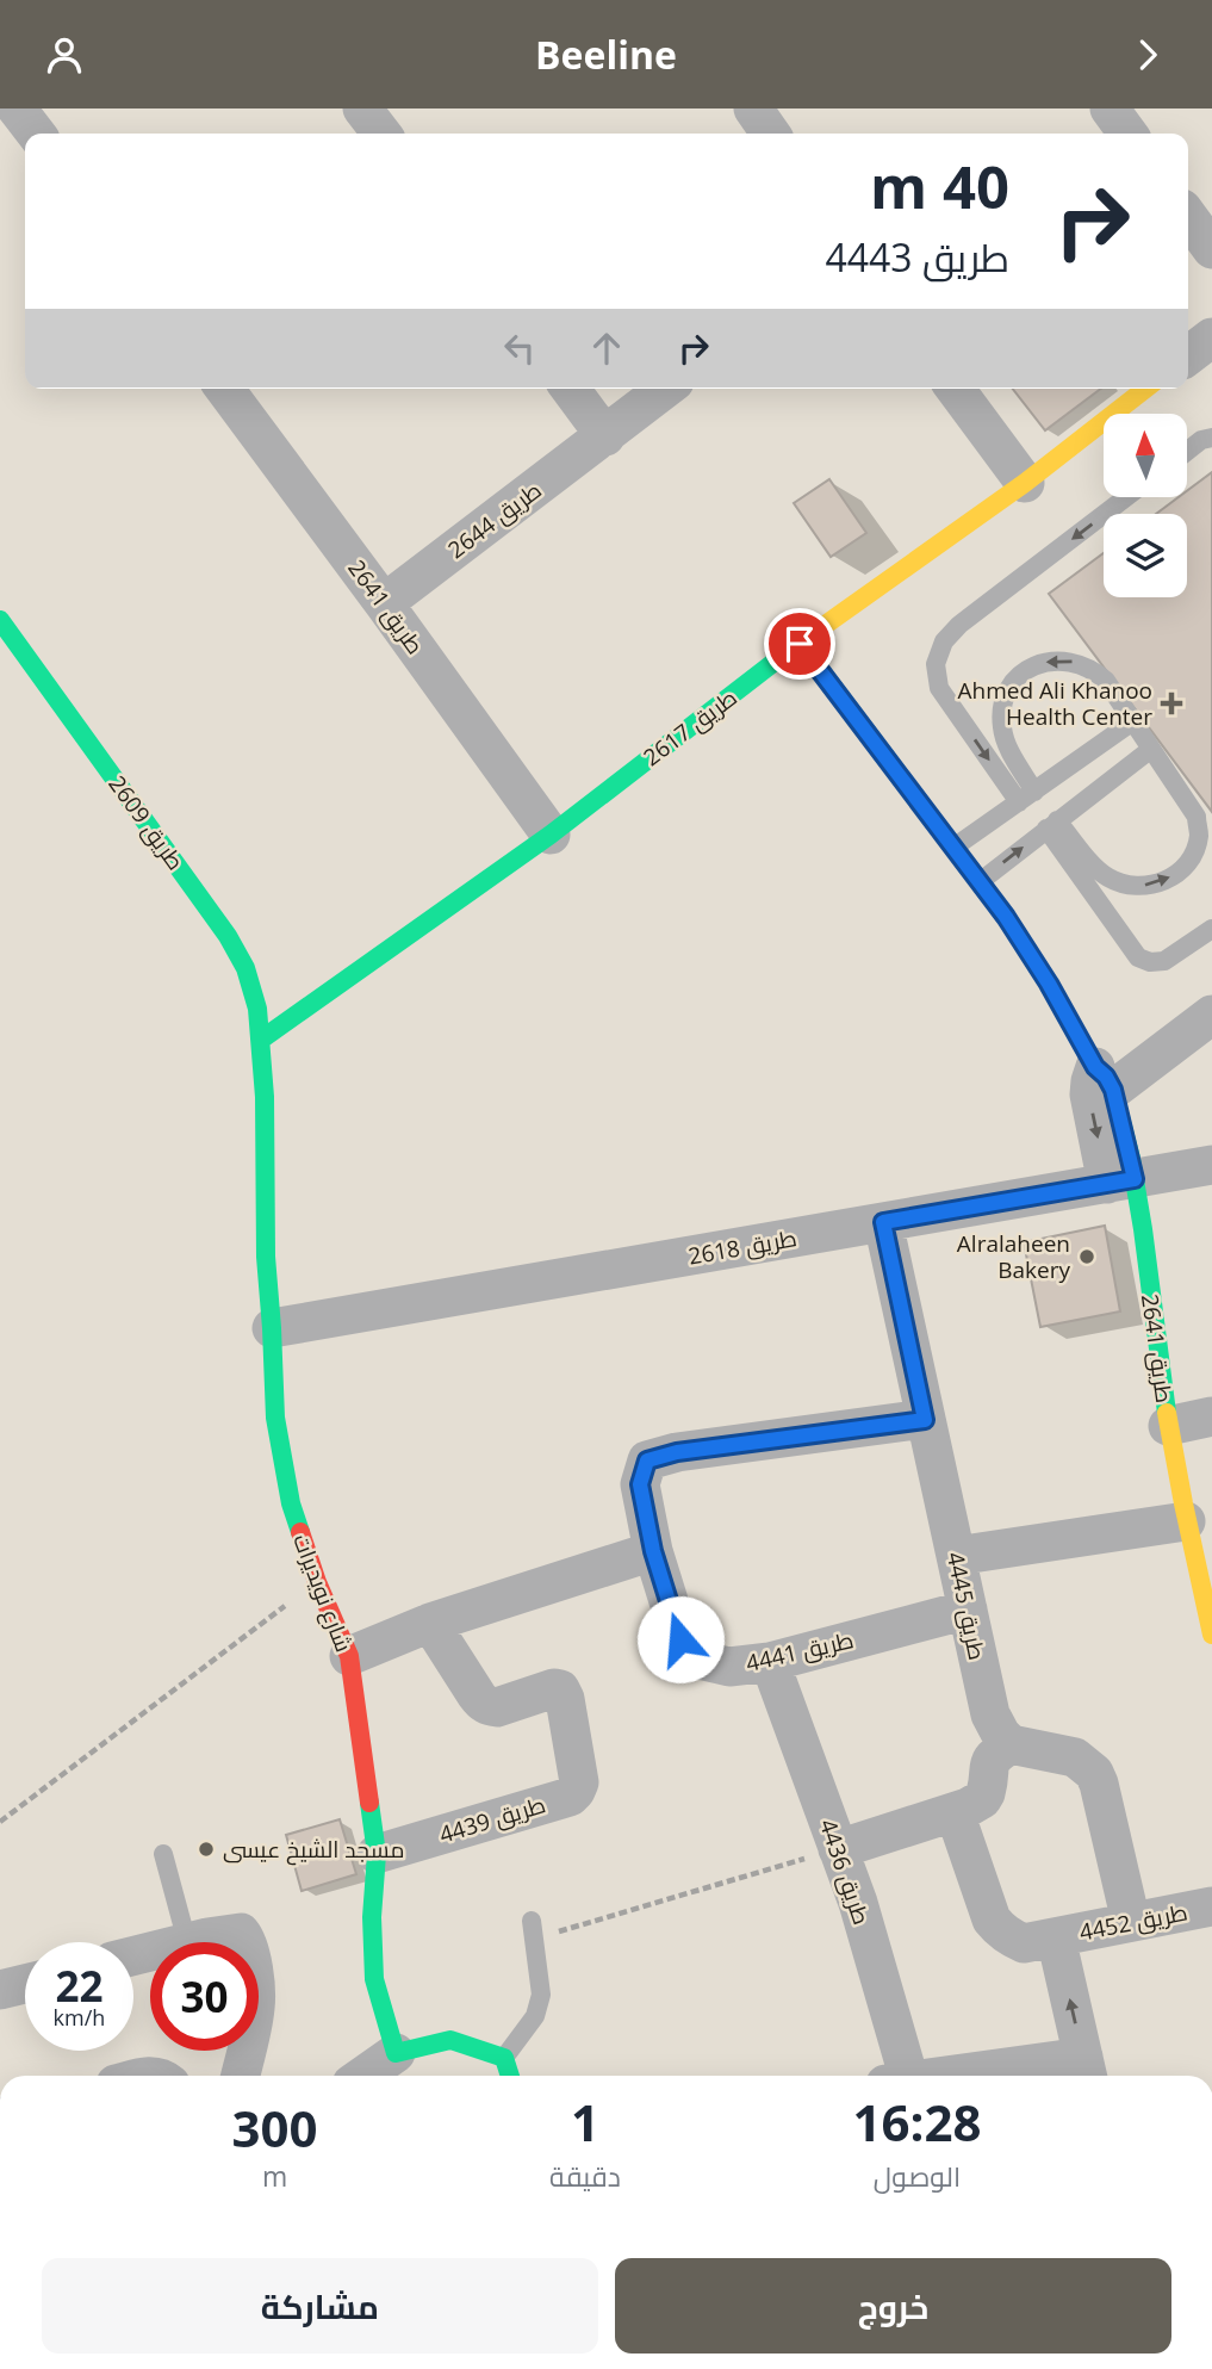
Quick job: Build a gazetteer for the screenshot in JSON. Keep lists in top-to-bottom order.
{
  "streets": {
    "street": [
      "طريق 2644",
      "طريق 2641",
      "طريق 2617",
      "طريق 2609",
      "طريق 2618",
      "شارع نويديرات",
      "طريق 4445",
      "طريق 4441",
      "طريق 4439",
      "طريق 4436",
      "طريق 4452"
    ]
  },
  "crossings": [
    ["طريق 2644", "طريق 2641"],
    ["طريق 2641", "طريق 2617"],
    ["طريق 2641", "طريق 2618"],
    ["طريق 2617", "طريق 2609"],
    ["طريق 2617", "شارع نويديرات"],
    ["طريق 2609", "شارع نويديرات"],
    ["طريق 2618", "شارع نويديرات"],
    ["طريق 2618", "طريق 4445"],
    ["شارع نويديرات", "طريق 4439"],
    ["طريق 4445", "طريق 4441"],
    ["طريق 4441", "طريق 4436"]
  ],
  "places": {
    "health": ["Ahmed Ali Khanoo Health Center"],
    "other": ["Alralaheen Bakery", "مسجد الشيخ عيسى"]
  },
  "north": "top",
  "page": {
    "header": "Beeline",
    "turn": ["40 m", "طريق 4443"],
    "speed": "22 km/h",
    "limit": "30",
    "eta": [
      "16:28",
      "الوصول",
      "1",
      "دقيقة",
      "300",
      "m"
    ],
    "buttons": ["خروج", "مشاركة"]
  }
}
